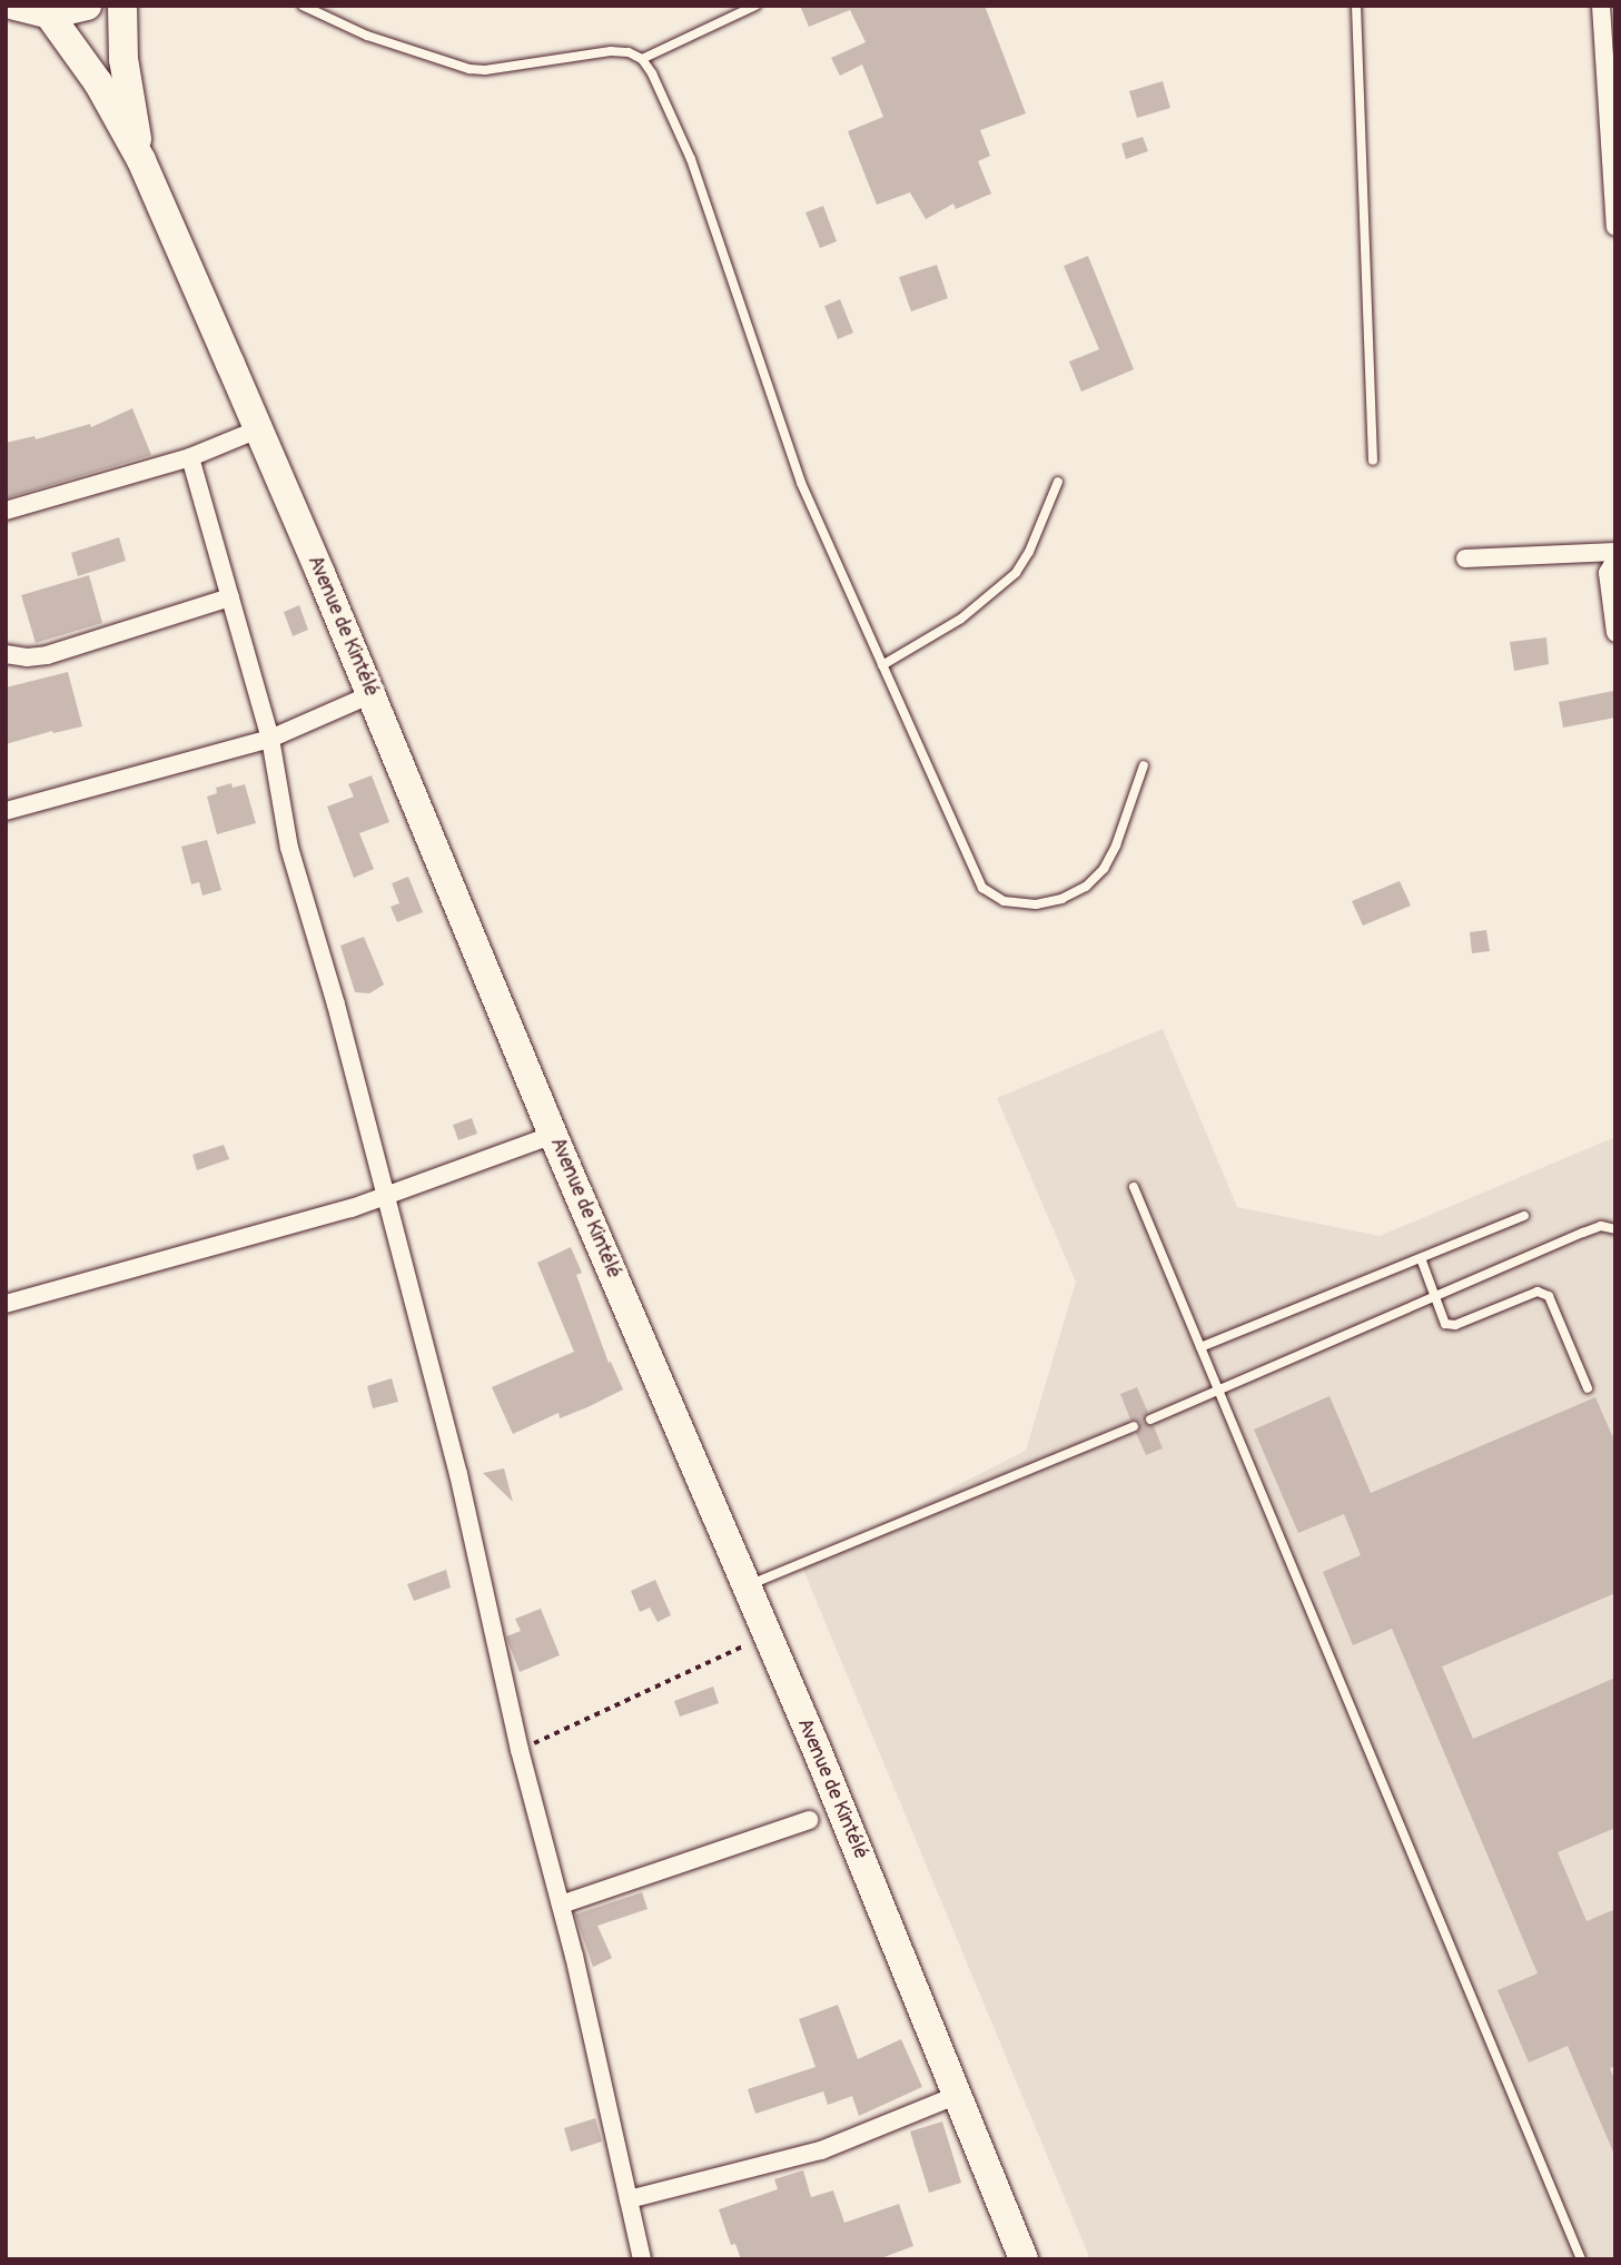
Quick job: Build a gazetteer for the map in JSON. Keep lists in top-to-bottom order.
{
  "streets": {
    "main road": ["Avenue de Kintélé"]
  }
}
